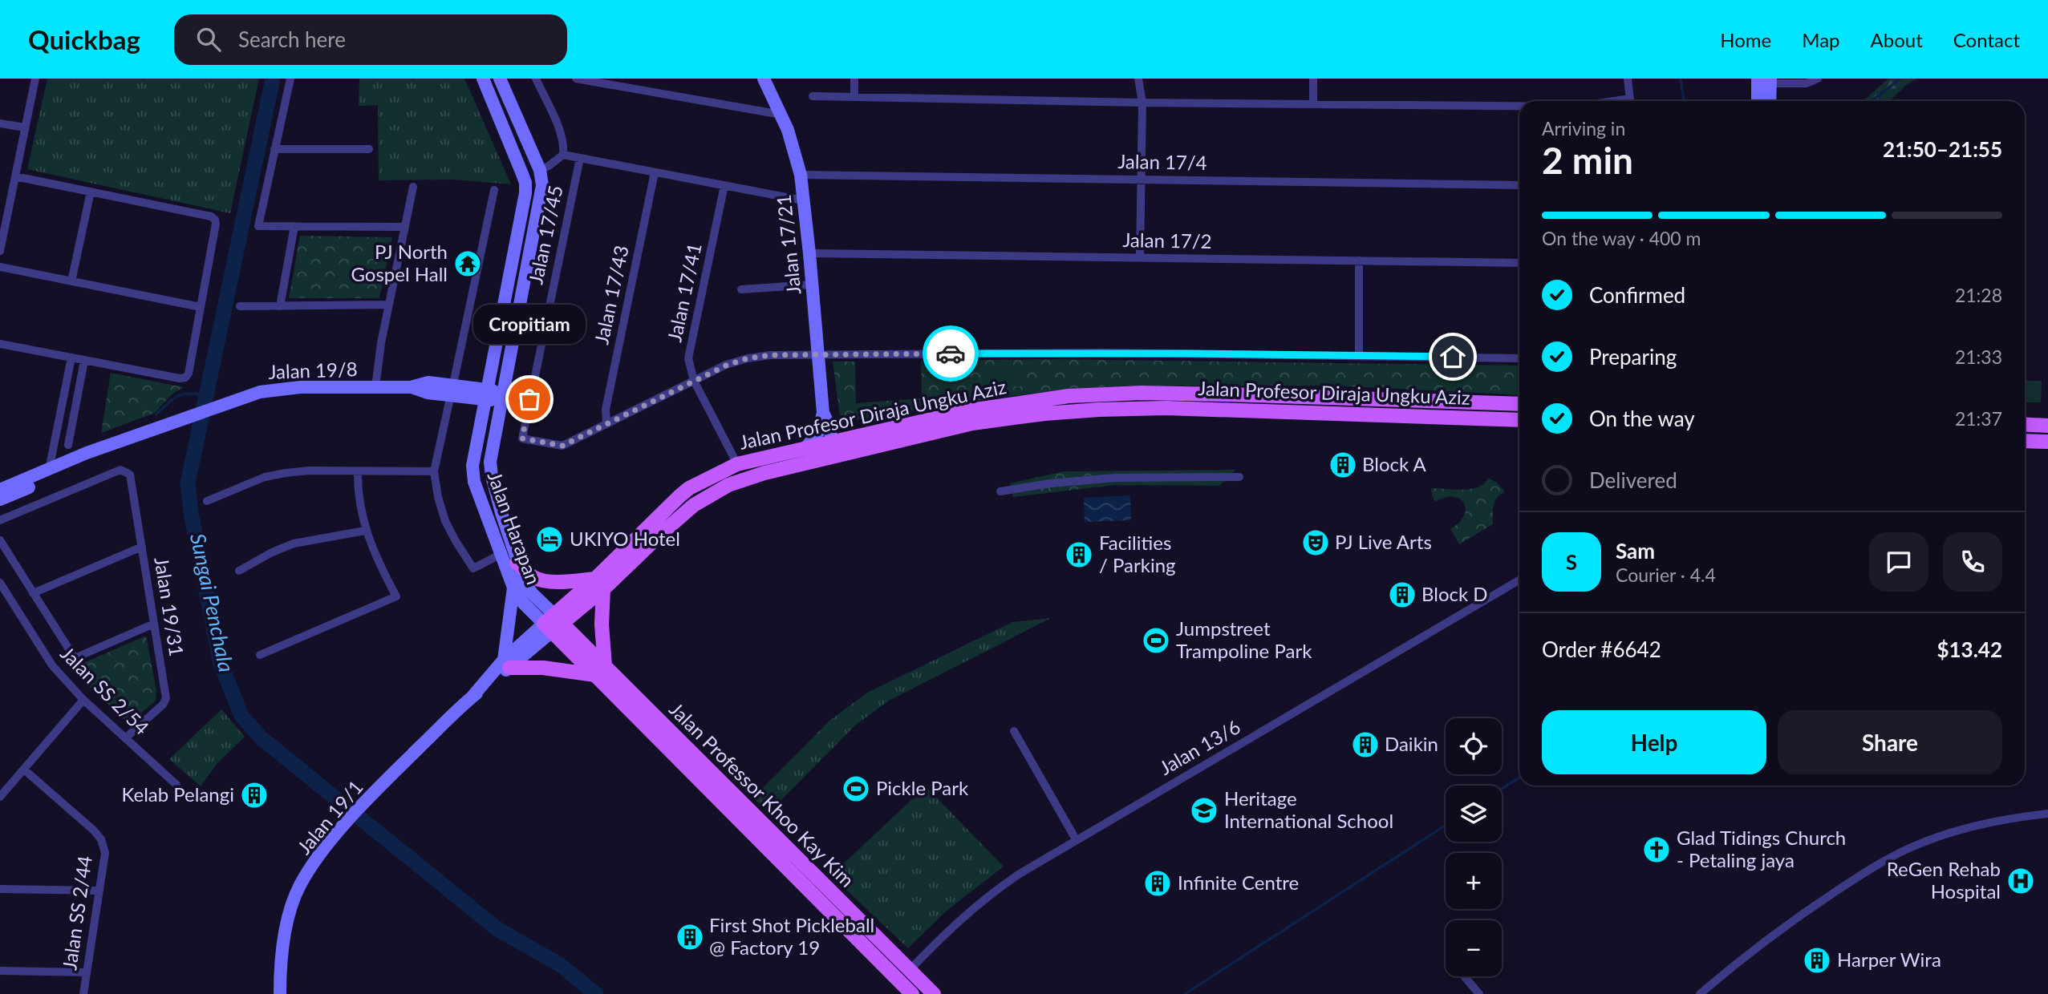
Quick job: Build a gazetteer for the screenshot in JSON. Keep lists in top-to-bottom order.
{
  "streets": {
    "main road": [
      "Jalan 17/21",
      "Jalan 19/8",
      "Jalan Profesor Diraja Ungku Aziz",
      "Jalan Harapan",
      "Jalan Professor Khoo Kay Kim",
      "Jalan 19/1"
    ],
    "street": [
      "Jalan 17/4",
      "Jalan 17/45",
      "Jalan 17/2",
      "Jalan 17/41",
      "Jalan 17/43",
      "Jalan 19/31",
      "Jalan SS 2/54",
      "Jalan 13/6",
      "Jalan SS 2/44"
    ]
  },
  "crossings": [
    ["Jalan 17/4", "Jalan 17/21"],
    ["Jalan 17/45", "Jalan 17/21"],
    ["Jalan 17/45", "Jalan 17/41"],
    ["Jalan 17/45", "Jalan 17/43"],
    ["Jalan 17/2", "Jalan 17/21"],
    ["Jalan 17/21", "Jalan Profesor Diraja Ungku Aziz"],
    ["Jalan 17/41", "Jalan Profesor Diraja Ungku Aziz"],
    ["Jalan 19/8", "Jalan Harapan"],
    ["Jalan Profesor Diraja Ungku Aziz", "Jalan Harapan"],
    ["Jalan Profesor Diraja Ungku Aziz", "Jalan Professor Khoo Kay Kim"],
    ["Jalan Profesor Diraja Ungku Aziz", "Jalan 19/1"],
    ["Jalan Harapan", "Jalan Professor Khoo Kay Kim"],
    ["Jalan Harapan", "Jalan 19/1"],
    ["Jalan 19/31", "Jalan SS 2/54"],
    ["Jalan 13/6", "Jalan Professor Khoo Kay Kim"],
    ["Jalan Professor Khoo Kay Kim", "Jalan 19/1"]
  ],
  "water": ["Sungai Penchala"],
  "places": {
    "temple": ["PJ North Gospel Hall"],
    "other": ["Cropitiam"],
    "building": [
      "Block A",
      "Facilities / Parking",
      "Block D",
      "Daikin",
      "Kelab Pelangi",
      "Infinite Centre",
      "First Shot Pickleball @ Factory 19",
      "Harper Wira"
    ],
    "hotel": ["UKIYO Hotel"],
    "theatre": ["PJ Live Arts"],
    "sports": ["Jumpstreet Trampoline Park", "Pickle Park"],
    "school or university": ["Heritage International School"],
    "church": ["Glad Tidings Church - Petaling jaya"],
    "hospital": ["ReGen Rehab Hospital"]
  },
  "page": {
    "header": "Quickbag",
    "search": "Search here",
    "nav": [
      "Home",
      "Map",
      "About",
      "Contact"
    ],
    "heading": ["2 min", "Arriving in", "21:50–21:55"],
    "panel": [
      "Sam",
      "Courier · 4.4",
      "Order #6642",
      "$13.42"
    ],
    "bar": "On the way · 400 m",
    "list": [
      ["Confirmed", "21:28"],
      ["Preparing", "21:33"],
      ["On the way", "21:37"],
      "Delivered"
    ],
    "bubble": "Cropitiam",
    "round": "S",
    "buttons": ["Help", "Share"],
    "map_buttons": ["+", "−"]
  }
}
